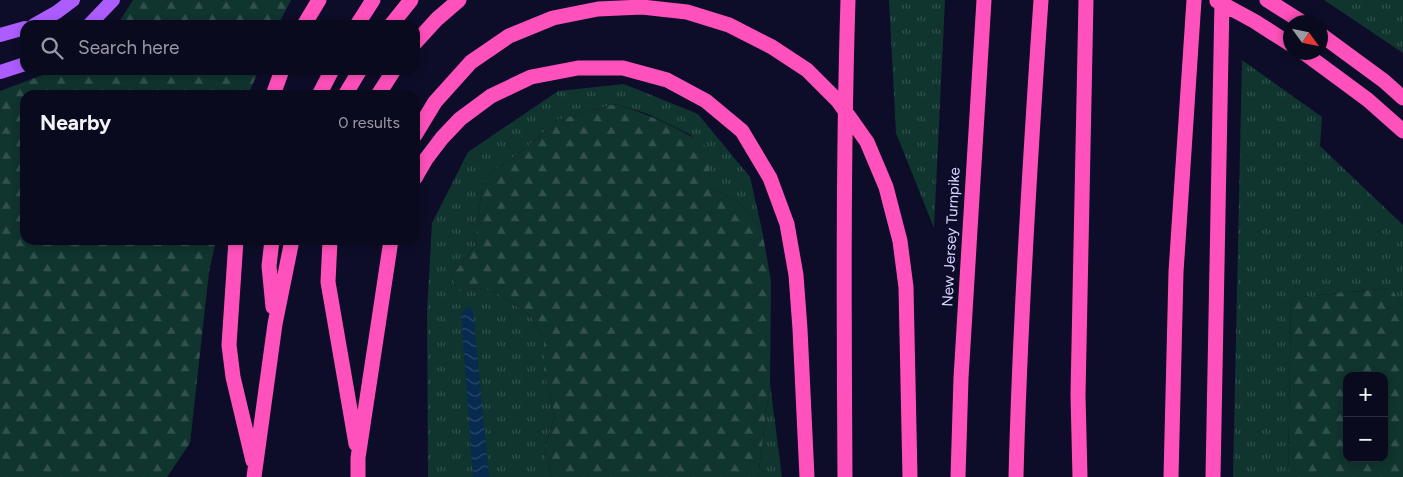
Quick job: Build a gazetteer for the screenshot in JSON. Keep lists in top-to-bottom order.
{
  "streets": {
    "highway": ["New Jersey Turnpike"]
  },
  "north": "bottom right",
  "page": {
    "search": "Search here",
    "heading": ["Nearby", "0 results"],
    "map_buttons": ["+", "−"]
  }
}
